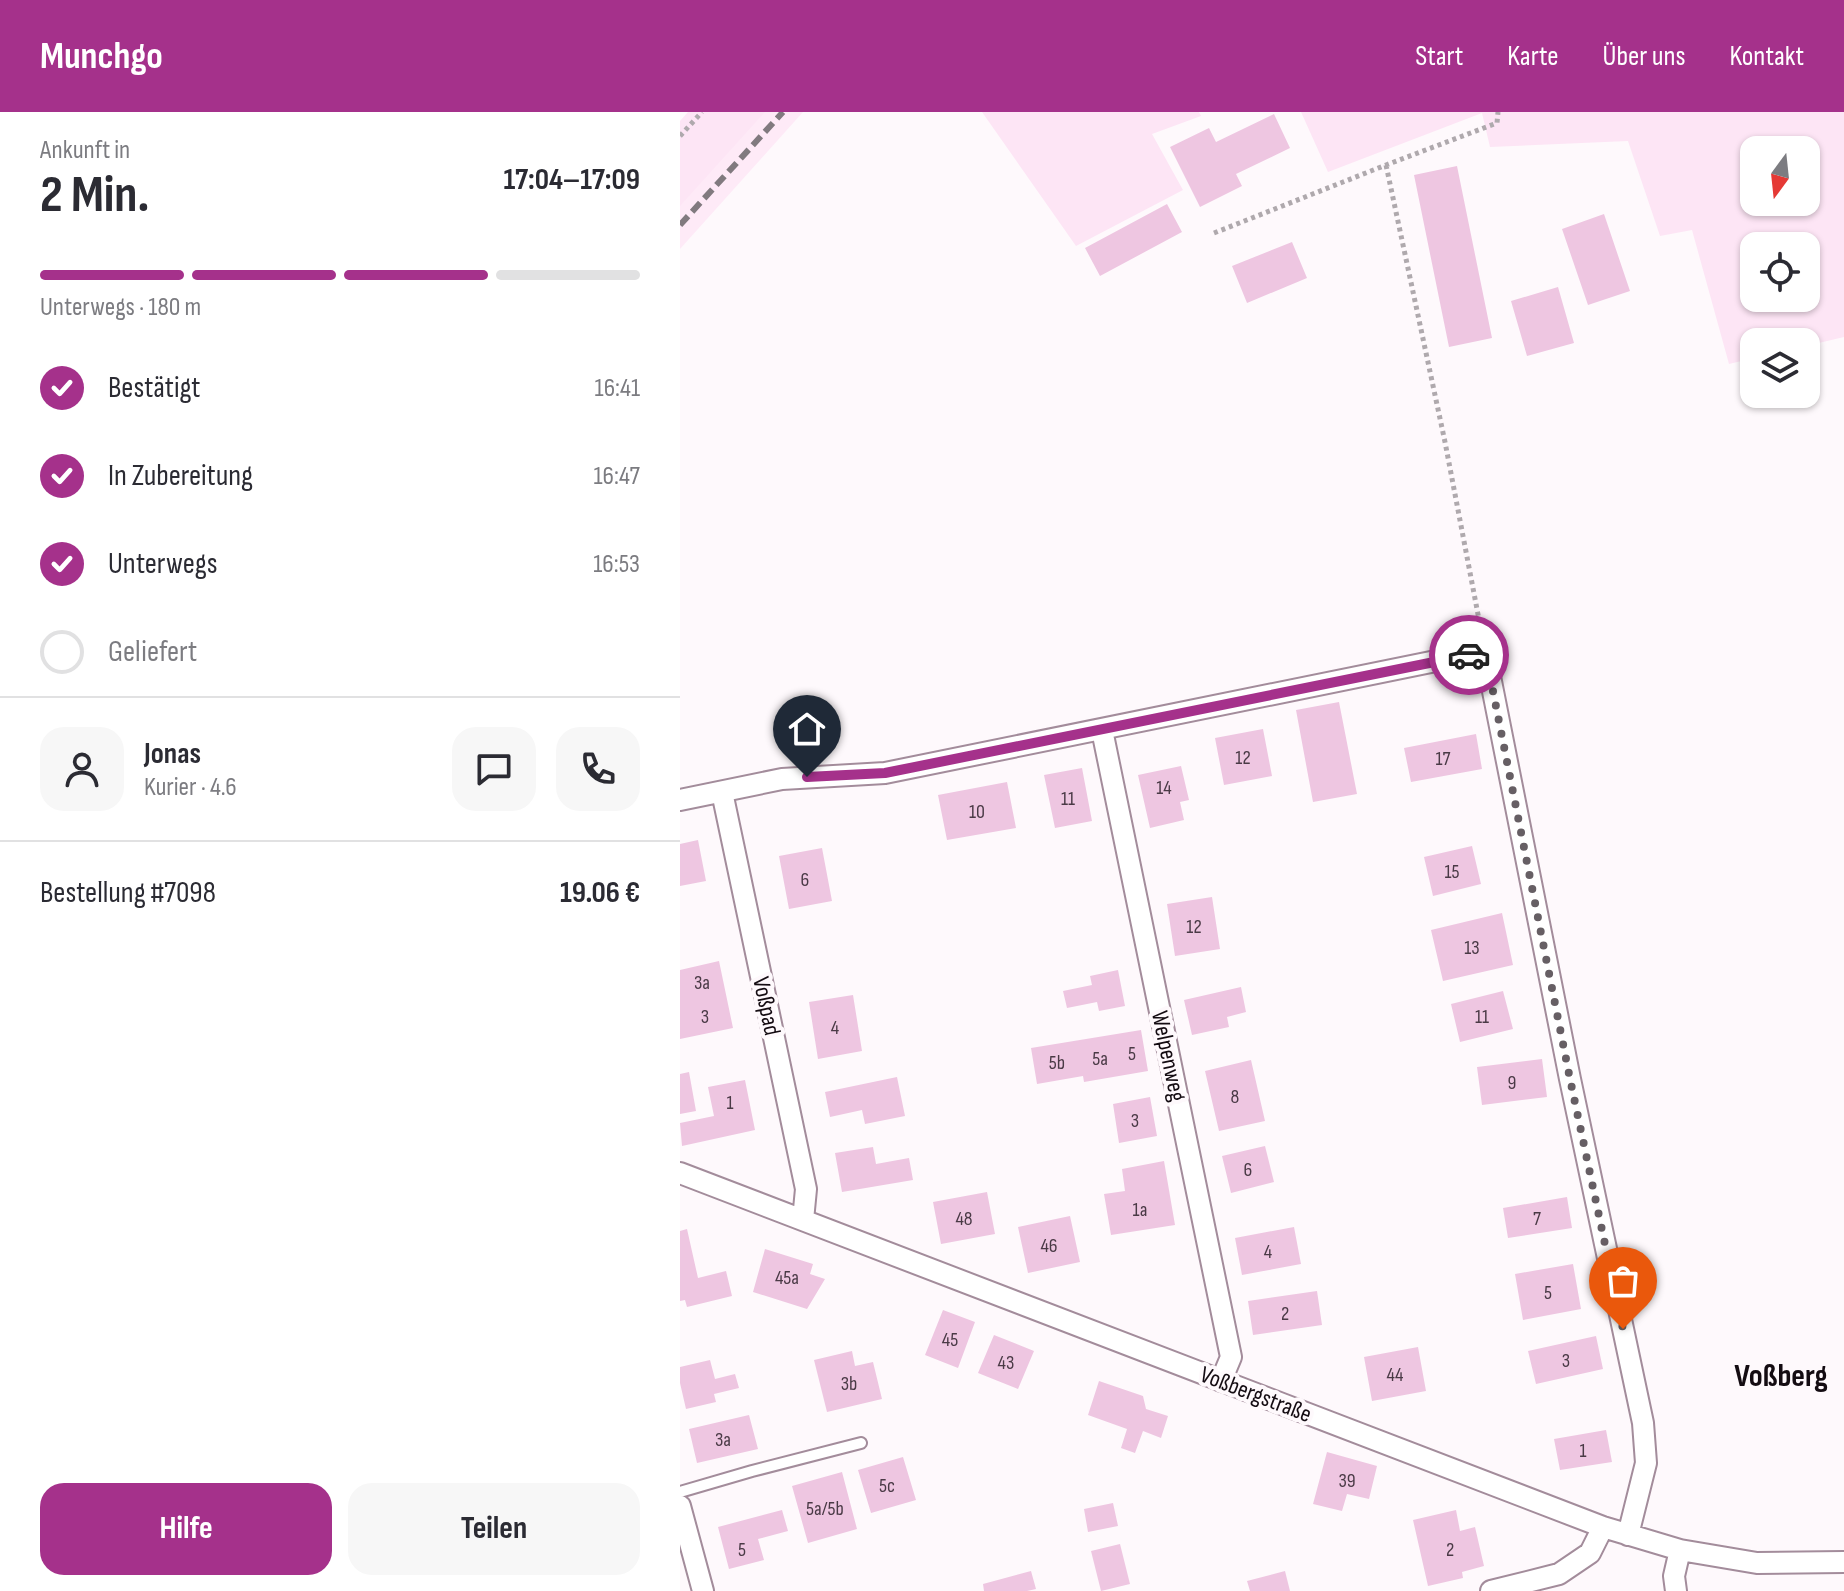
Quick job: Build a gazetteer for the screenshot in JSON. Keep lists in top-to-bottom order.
{
  "streets": {
    "street": ["Voßpad", "Welpenweg", "Voßbergstraße"]
  },
  "crossings": [
    ["Voßpad", "Voßbergstraße"],
    ["Welpenweg", "Voßbergstraße"]
  ],
  "districts": ["Voßberg"],
  "house_numbers": [
    "12",
    "17",
    "14",
    "11",
    "10",
    "15",
    "6",
    "12",
    "13",
    "3a",
    "3",
    "11",
    "4",
    "5",
    "5a",
    "5b",
    "9",
    "8",
    "1",
    "3",
    "6",
    "1a",
    "48",
    "7",
    "46",
    "4",
    "45a",
    "5",
    "2",
    "45",
    "3",
    "43",
    "44",
    "3b",
    "3a",
    "1",
    "39",
    "5c",
    "5a/5b",
    "5",
    "2"
  ],
  "north": "bottom",
  "page": {
    "header": "Munchgo",
    "nav": [
      "Start",
      "Karte",
      "Über uns",
      "Kontakt"
    ],
    "heading": ["2 Min.", "Ankunft in", "17:04–17:09"],
    "panel": [
      "Jonas",
      "Kurier · 4.6",
      "Bestellung #7098",
      "19.06 €"
    ],
    "bar": "Unterwegs · 180 m",
    "list": [
      ["Bestätigt", "16:41"],
      ["In Zubereitung", "16:47"],
      ["Unterwegs", "16:53"],
      "Geliefert"
    ],
    "buttons": ["Hilfe", "Teilen"]
  }
}
